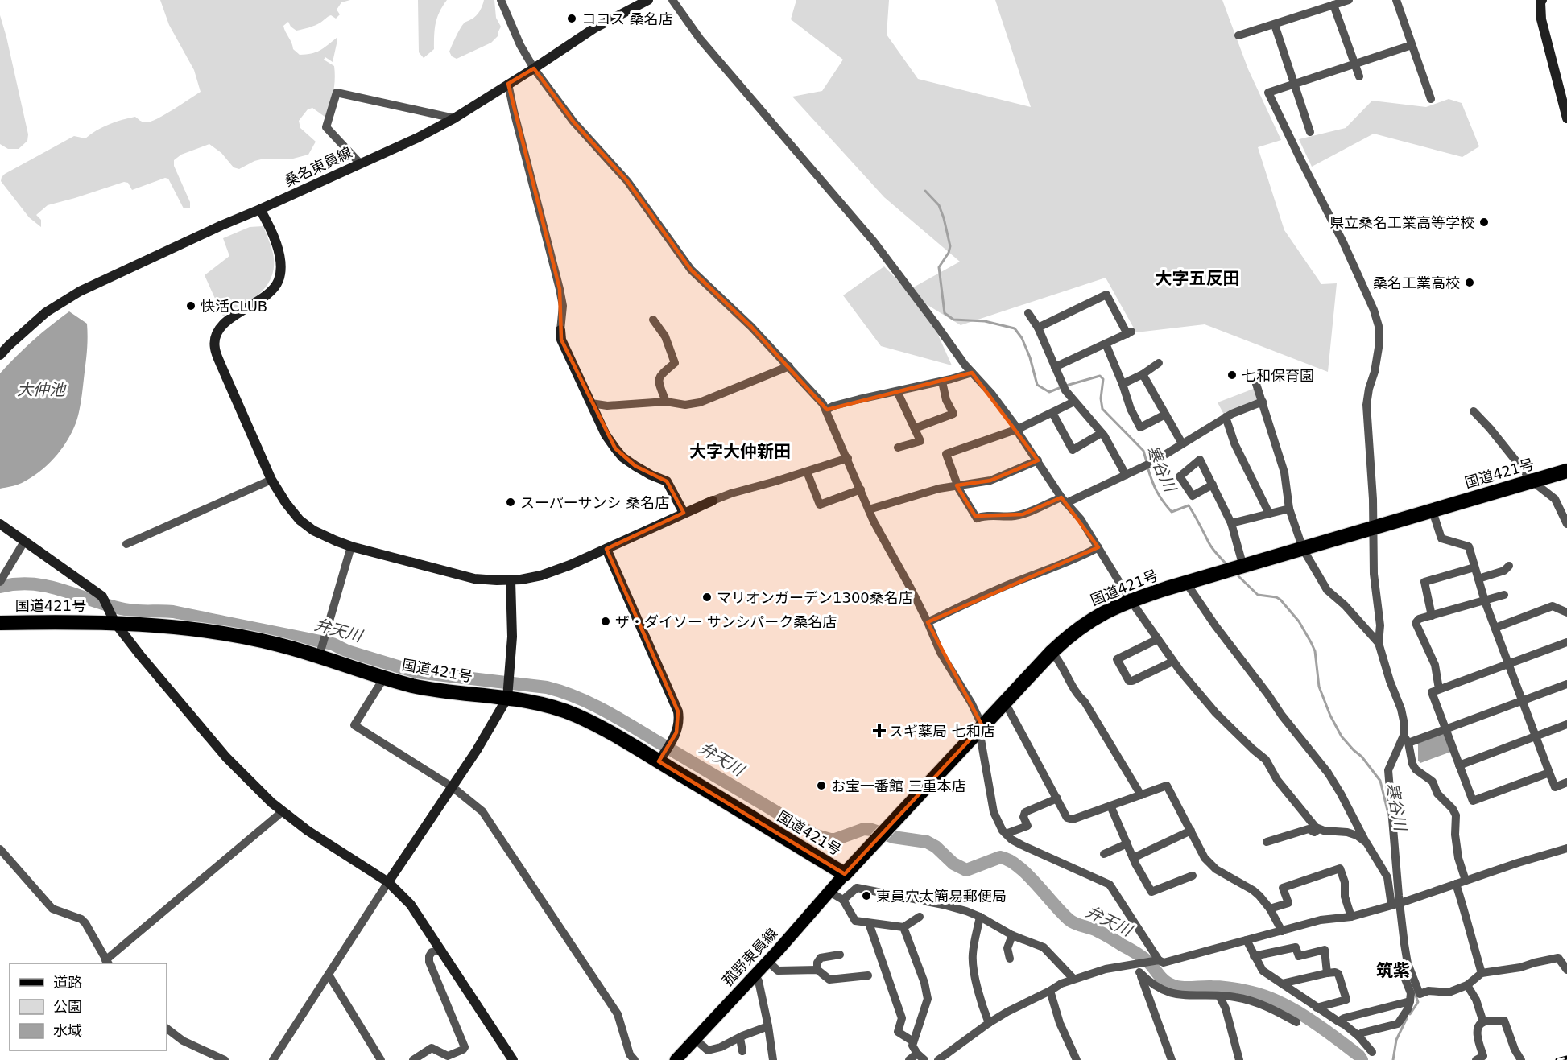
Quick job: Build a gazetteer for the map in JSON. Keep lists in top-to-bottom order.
{
  "streets": {
    "highway": ["国道421号"],
    "main road": ["菰野東員線"],
    "street": ["桑名東員線"]
  },
  "crossings": [
    ["国道421号", "菰野東員線"]
  ],
  "districts": ["大字五反田", "大字大仲新田", "筑紫"],
  "water": ["大仲池", "寒谷川", "弁天川"],
  "places": {
    "other": [
      "ココス 桑名店",
      "県立桑名工業高等学校",
      "桑名工業高校",
      "快活CLUB",
      "七和保育園",
      "スーパーサンシ 桑名店",
      "マリオンガーデン1300桑名店",
      "ザ・ダイソー サンシパーク桑名店",
      "お宝一番館 三重本店",
      "東員穴太簡易郵便局"
    ],
    "health": ["スギ薬局 七和店"]
  },
  "legend": ["道路", "公園", "水域"]
}
